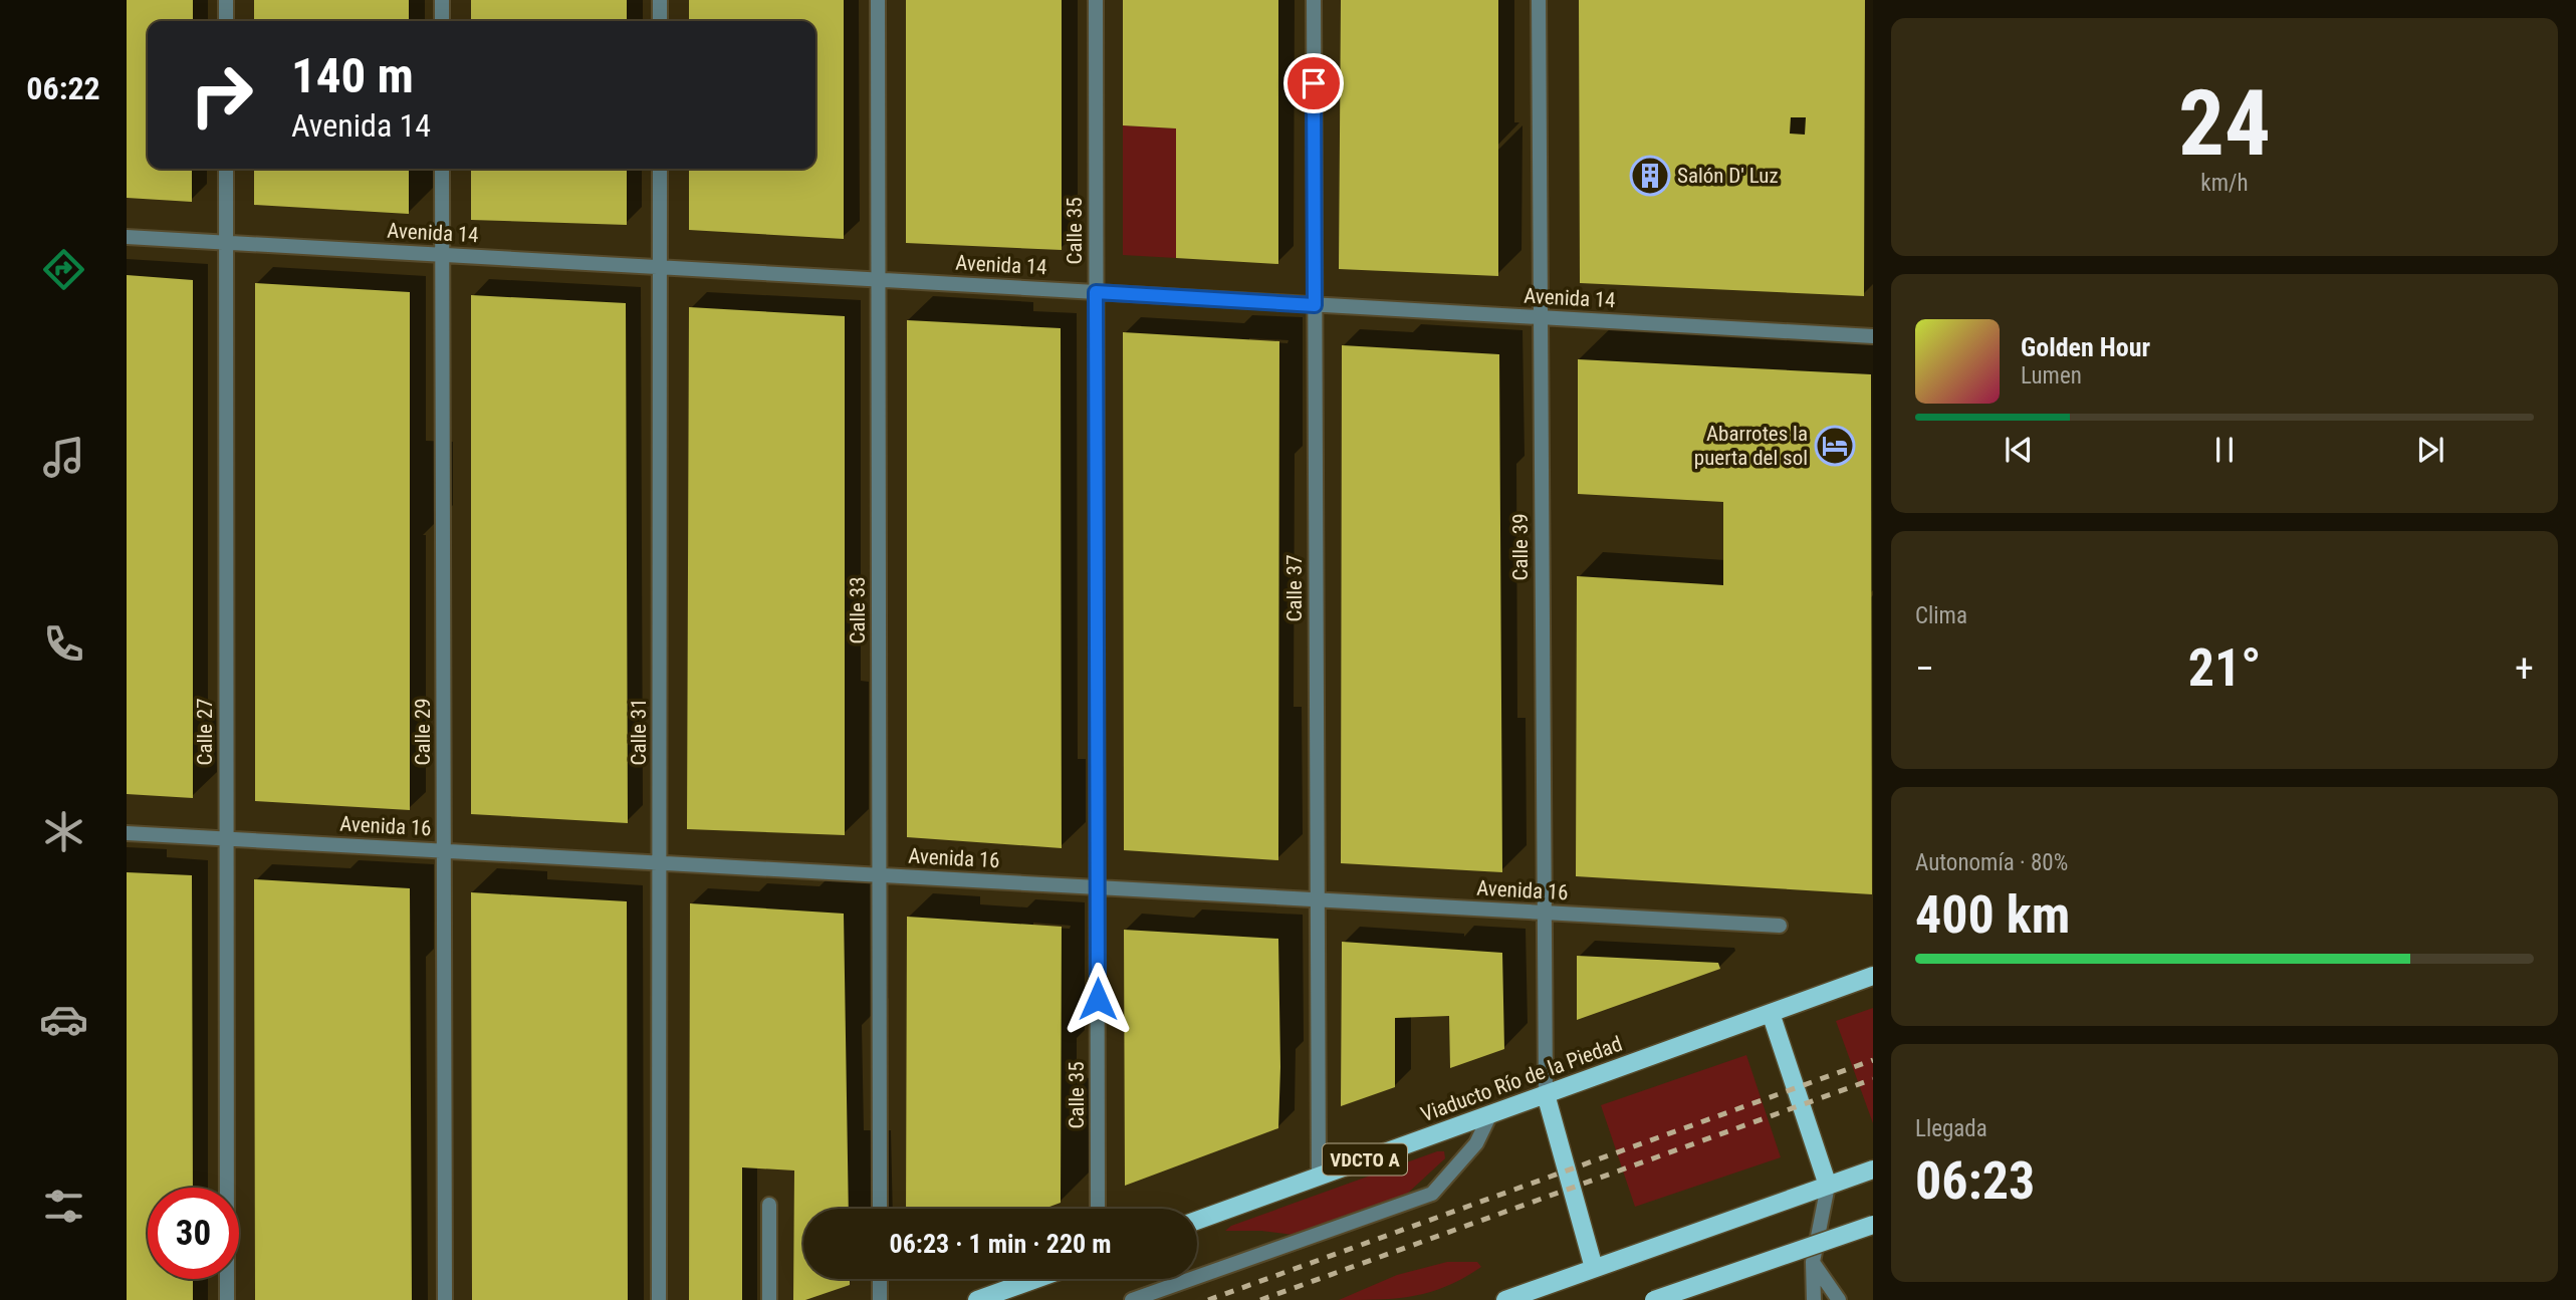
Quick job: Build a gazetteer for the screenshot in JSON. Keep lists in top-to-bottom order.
{
  "streets": {
    "main road": ["Viaducto Río de la Piedad", "VDCTO A"],
    "street": [
      "Calle 35",
      "Avenida 14",
      "Calle 39",
      "Calle 37",
      "Calle 33",
      "Calle 27",
      "Calle 29",
      "Calle 31",
      "Avenida 16"
    ]
  },
  "crossings": [
    ["Calle 35", "Avenida 14"],
    ["Calle 35", "Avenida 16"],
    ["Avenida 14", "Calle 39"],
    ["Avenida 14", "Calle 37"],
    ["Avenida 14", "Calle 33"],
    ["Avenida 14", "Calle 27"],
    ["Avenida 14", "Calle 29"],
    ["Avenida 14", "Calle 31"],
    ["Calle 39", "Avenida 16"],
    ["Calle 39", "Viaducto Río de la Piedad"],
    ["Calle 37", "Avenida 16"],
    ["Calle 37", "Viaducto Río de la Piedad"],
    ["Calle 33", "Avenida 16"],
    ["Calle 27", "Avenida 16"],
    ["Calle 29", "Avenida 16"],
    ["Calle 31", "Avenida 16"]
  ],
  "places": {
    "building": ["Salón D' Luz"],
    "hotel": ["Abarrotes la puerta del sol"]
  },
  "page": {
    "tabs": "06:22",
    "tile": [
      ["24", "km/h"],
      "Clima",
      ["Autonomía · 80%", "400 km"],
      ["Llegada", "06:23"]
    ],
    "turn": ["140 m", "Avenida 14"],
    "song": ["Golden Hour", "Lumen"],
    "heat": ["−", "21°", "+"],
    "limit": "30",
    "trip": "06:23 · 1 min · 220 m"
  }
}
